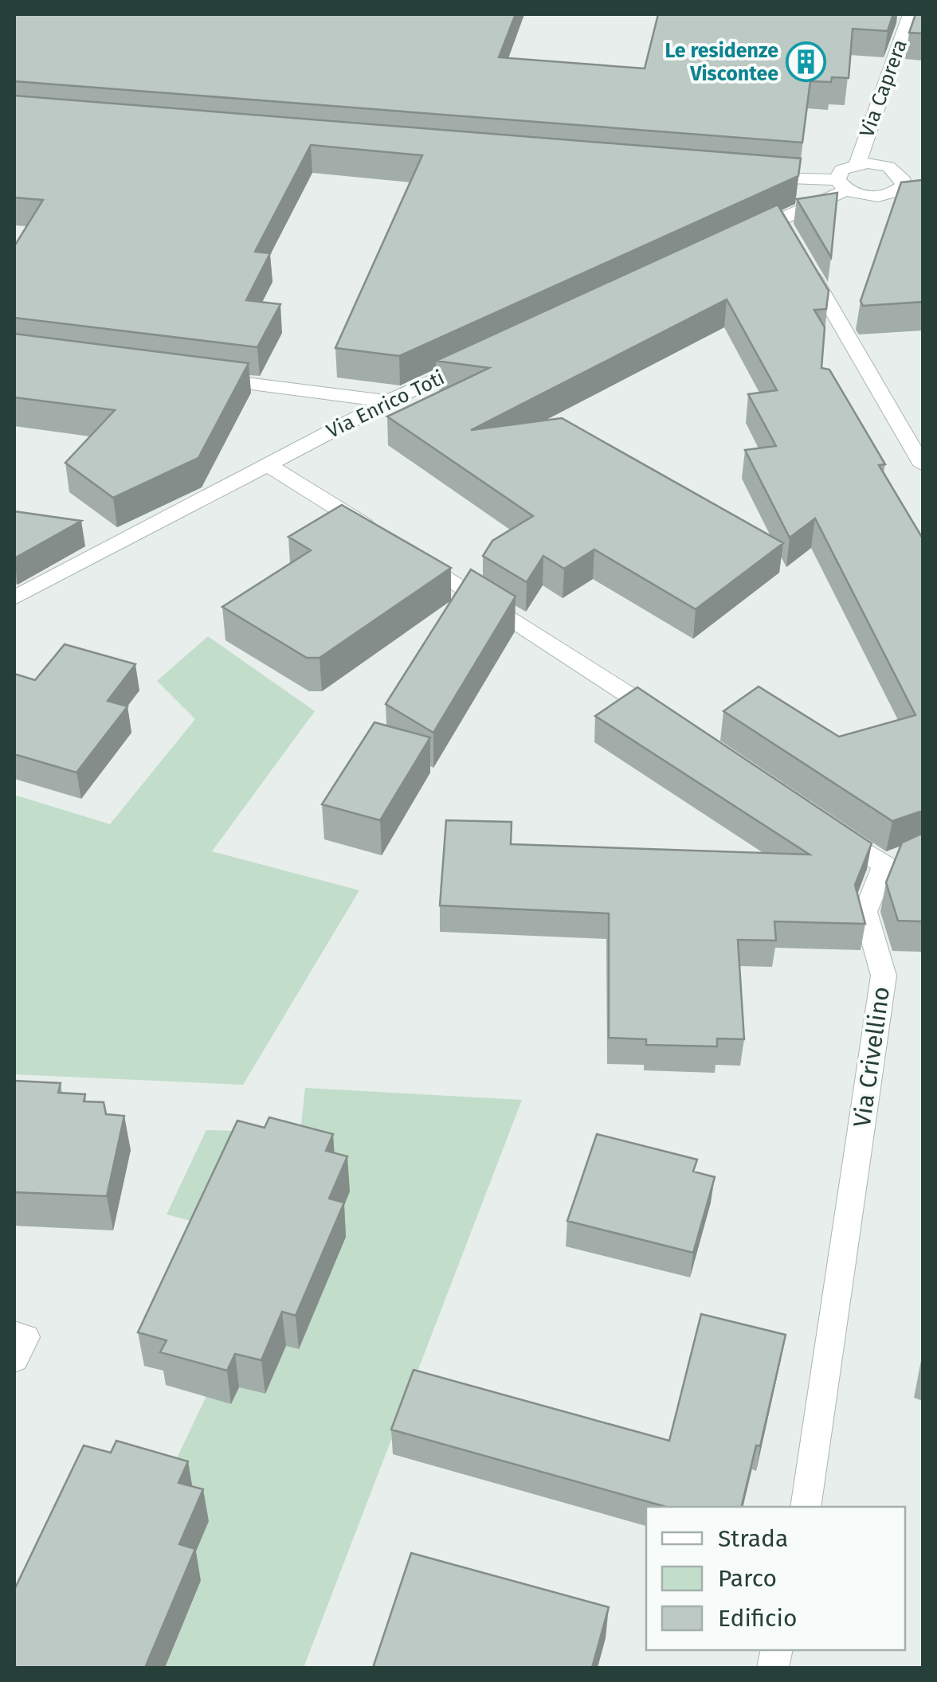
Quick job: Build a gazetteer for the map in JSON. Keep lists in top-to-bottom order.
{
  "streets": {
    "street": ["Via Caprera", "Via Enrico Toti", "Via Crivellino"]
  },
  "places": {
    "building": ["Le residenze Viscontee"]
  },
  "legend": ["Strada", "Parco", "Edificio"]
}
